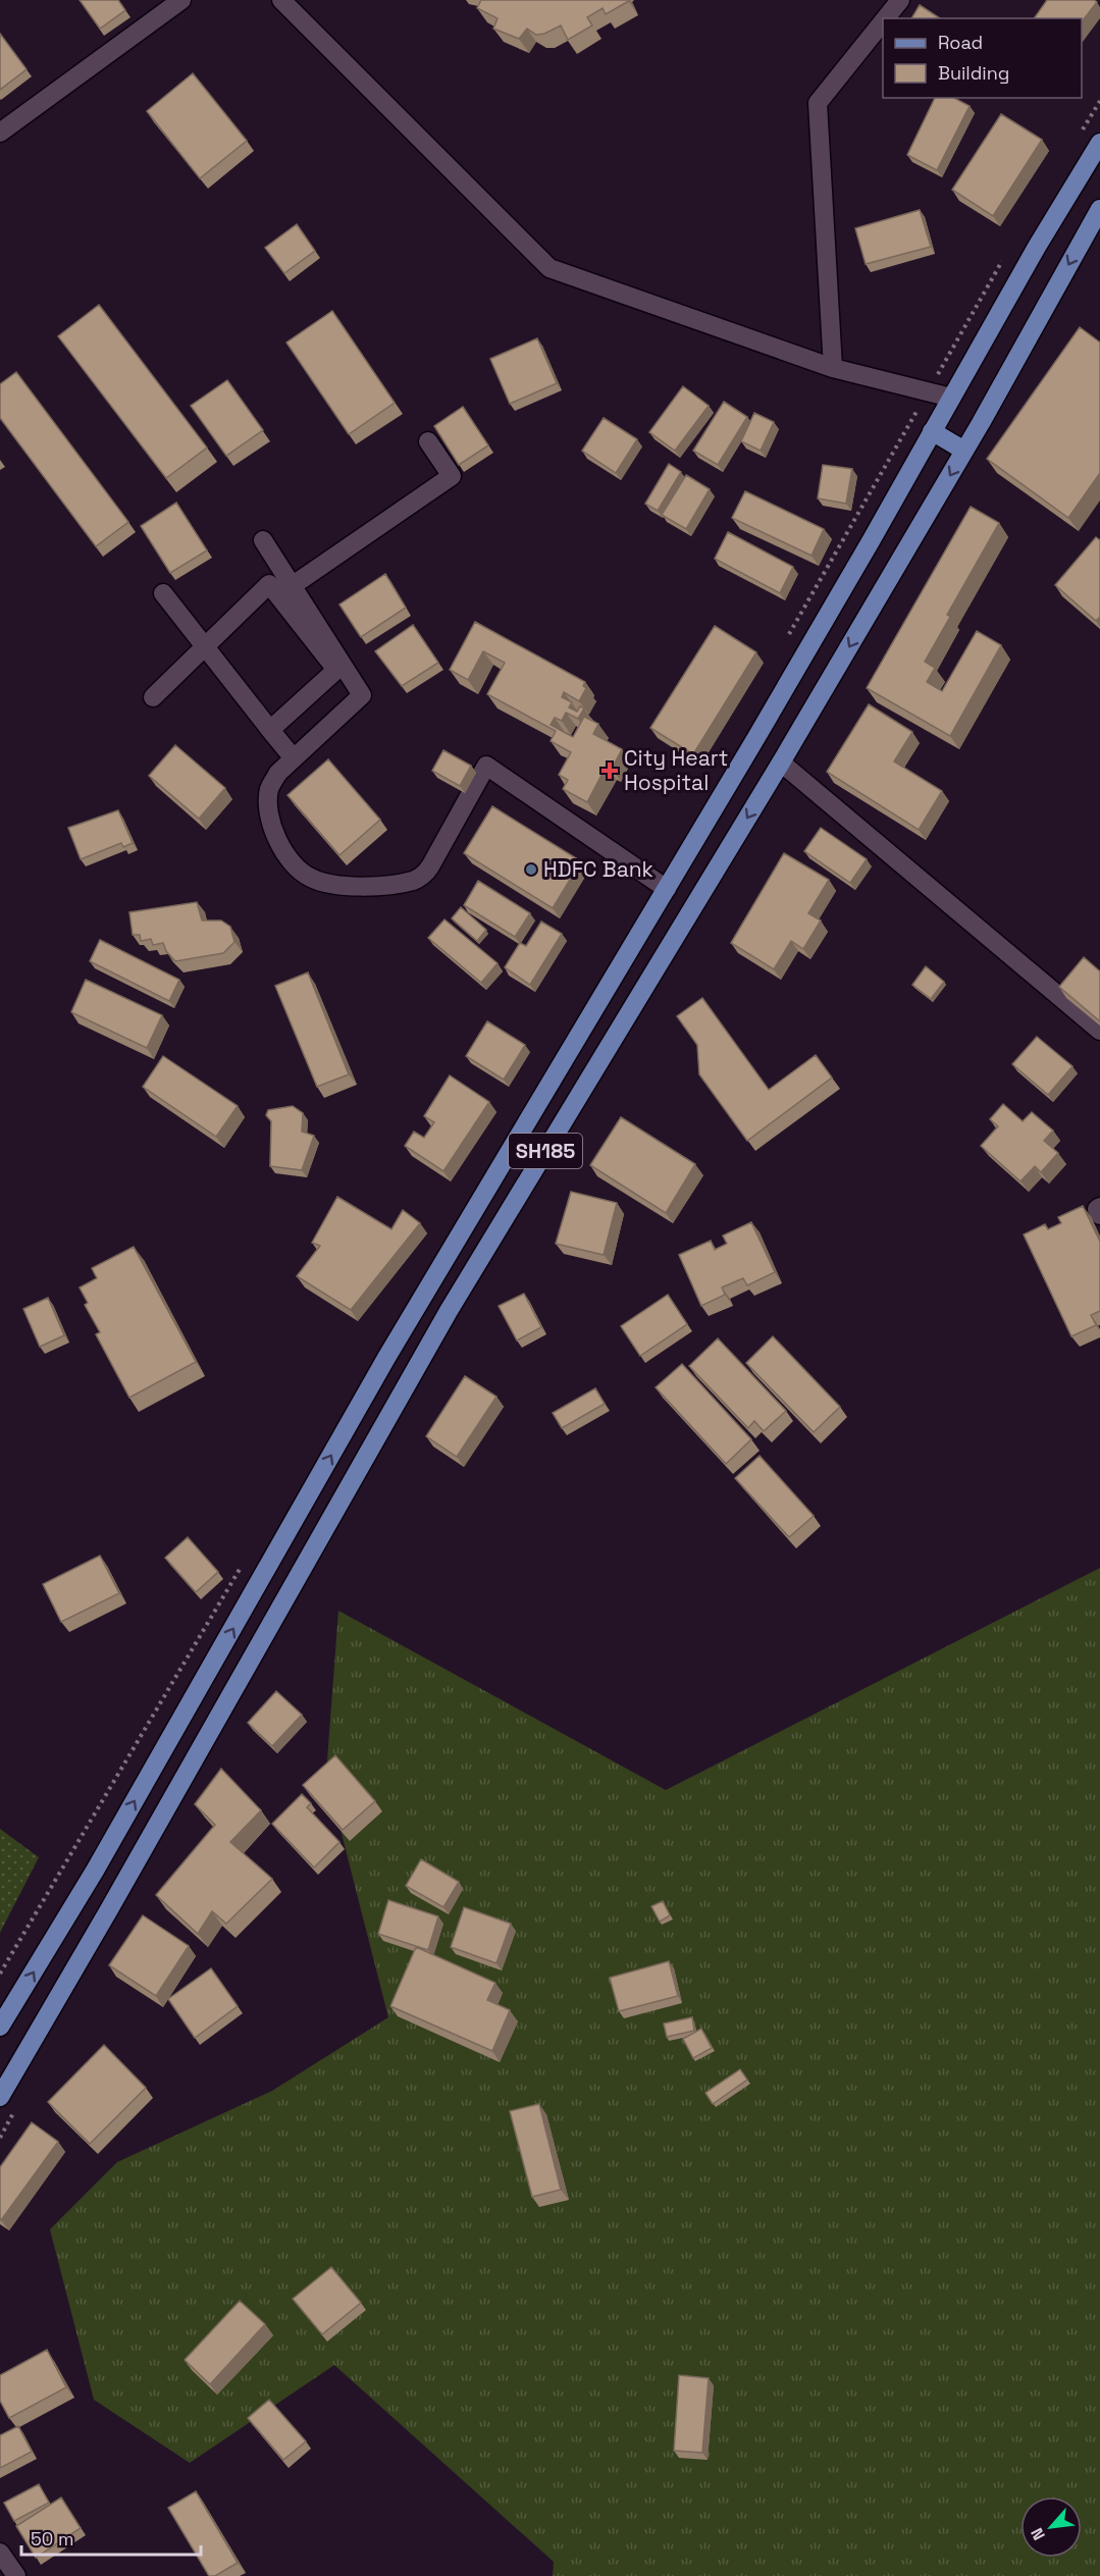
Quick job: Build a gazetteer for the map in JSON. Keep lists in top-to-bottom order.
{
  "streets": {
    "main road": ["SH185"]
  },
  "places": {
    "health": ["City Heart Hospital"],
    "other": ["HDFC Bank"]
  },
  "legend": ["Road", "Building"],
  "scale_bar": "50 m",
  "north": "bottom left"
}
